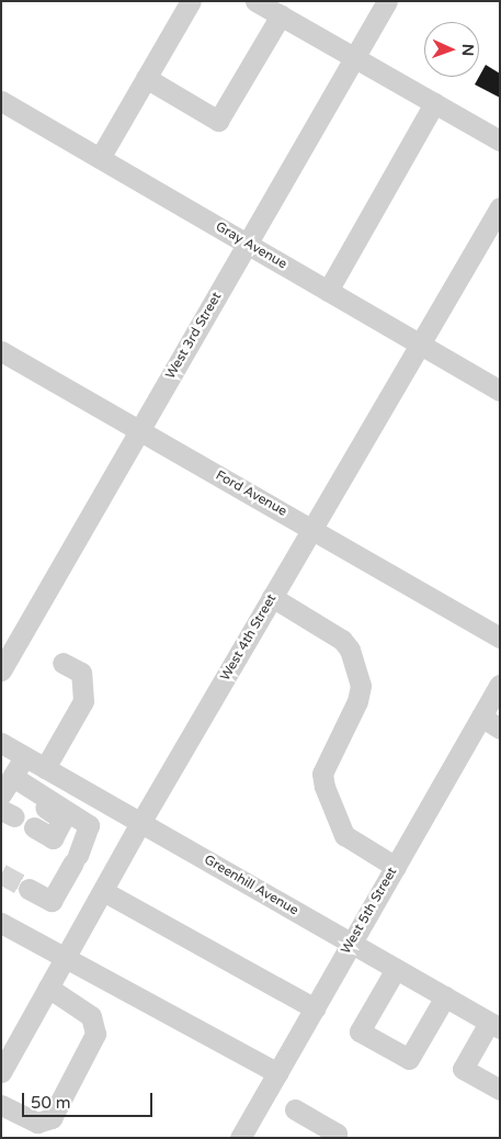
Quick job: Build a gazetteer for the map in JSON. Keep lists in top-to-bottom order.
{
  "streets": {
    "street": [
      "Gray Avenue",
      "West 3rd Street",
      "Ford Avenue",
      "West 4th Street",
      "Greenhill Avenue",
      "West 5th Street"
    ]
  },
  "crossings": [
    ["Gray Avenue", "West 3rd Street"],
    ["Gray Avenue", "West 4th Street"],
    ["West 3rd Street", "Ford Avenue"],
    ["Ford Avenue", "West 4th Street"],
    ["West 4th Street", "Greenhill Avenue"],
    ["Greenhill Avenue", "West 5th Street"]
  ],
  "scale_bar": "50 m",
  "north": "right"
}
